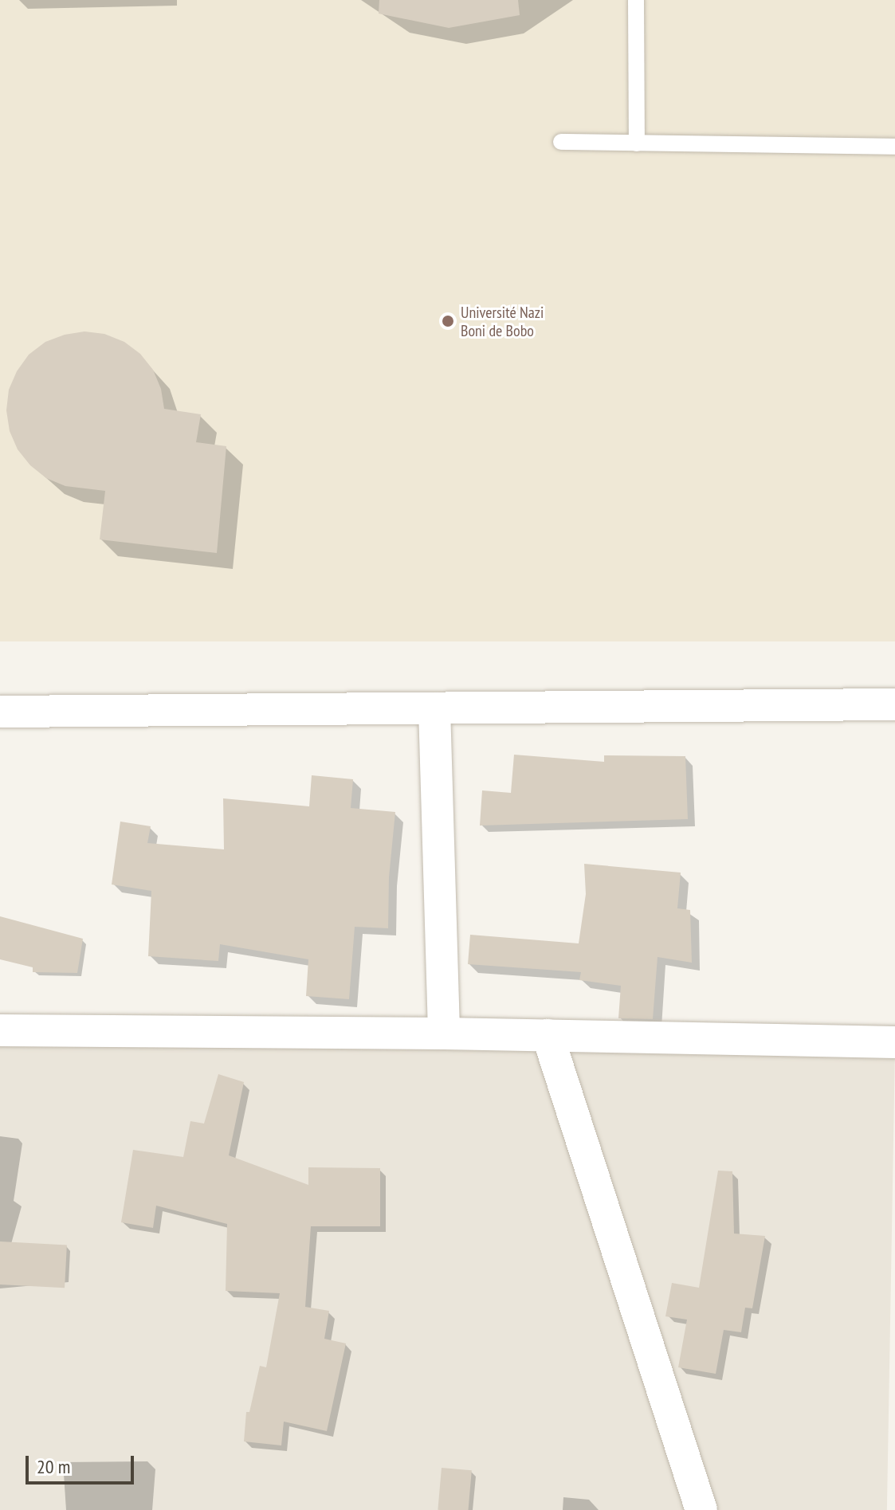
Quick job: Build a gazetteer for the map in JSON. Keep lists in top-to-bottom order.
{
  "places": ["Université Nazi Boni de Bobo"],
  "scale_bar": "20 m"
}
